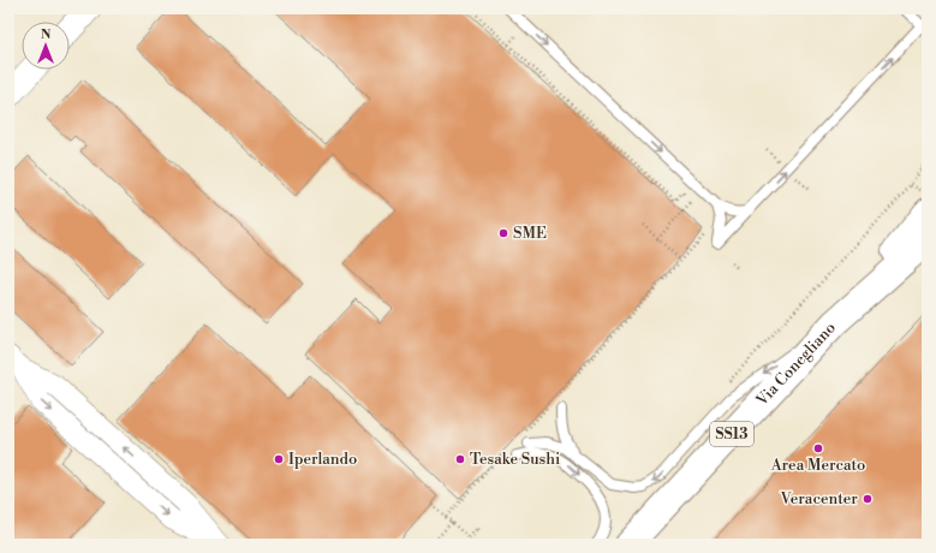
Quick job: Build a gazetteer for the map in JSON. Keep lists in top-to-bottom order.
{
  "streets": {
    "main road": ["Via Conegliano", "SS13"]
  },
  "places": [
    "SME",
    "Area Mercato",
    "Iperlando",
    "Tesake Sushi",
    "Veracenter"
  ],
  "north": "top"
}
